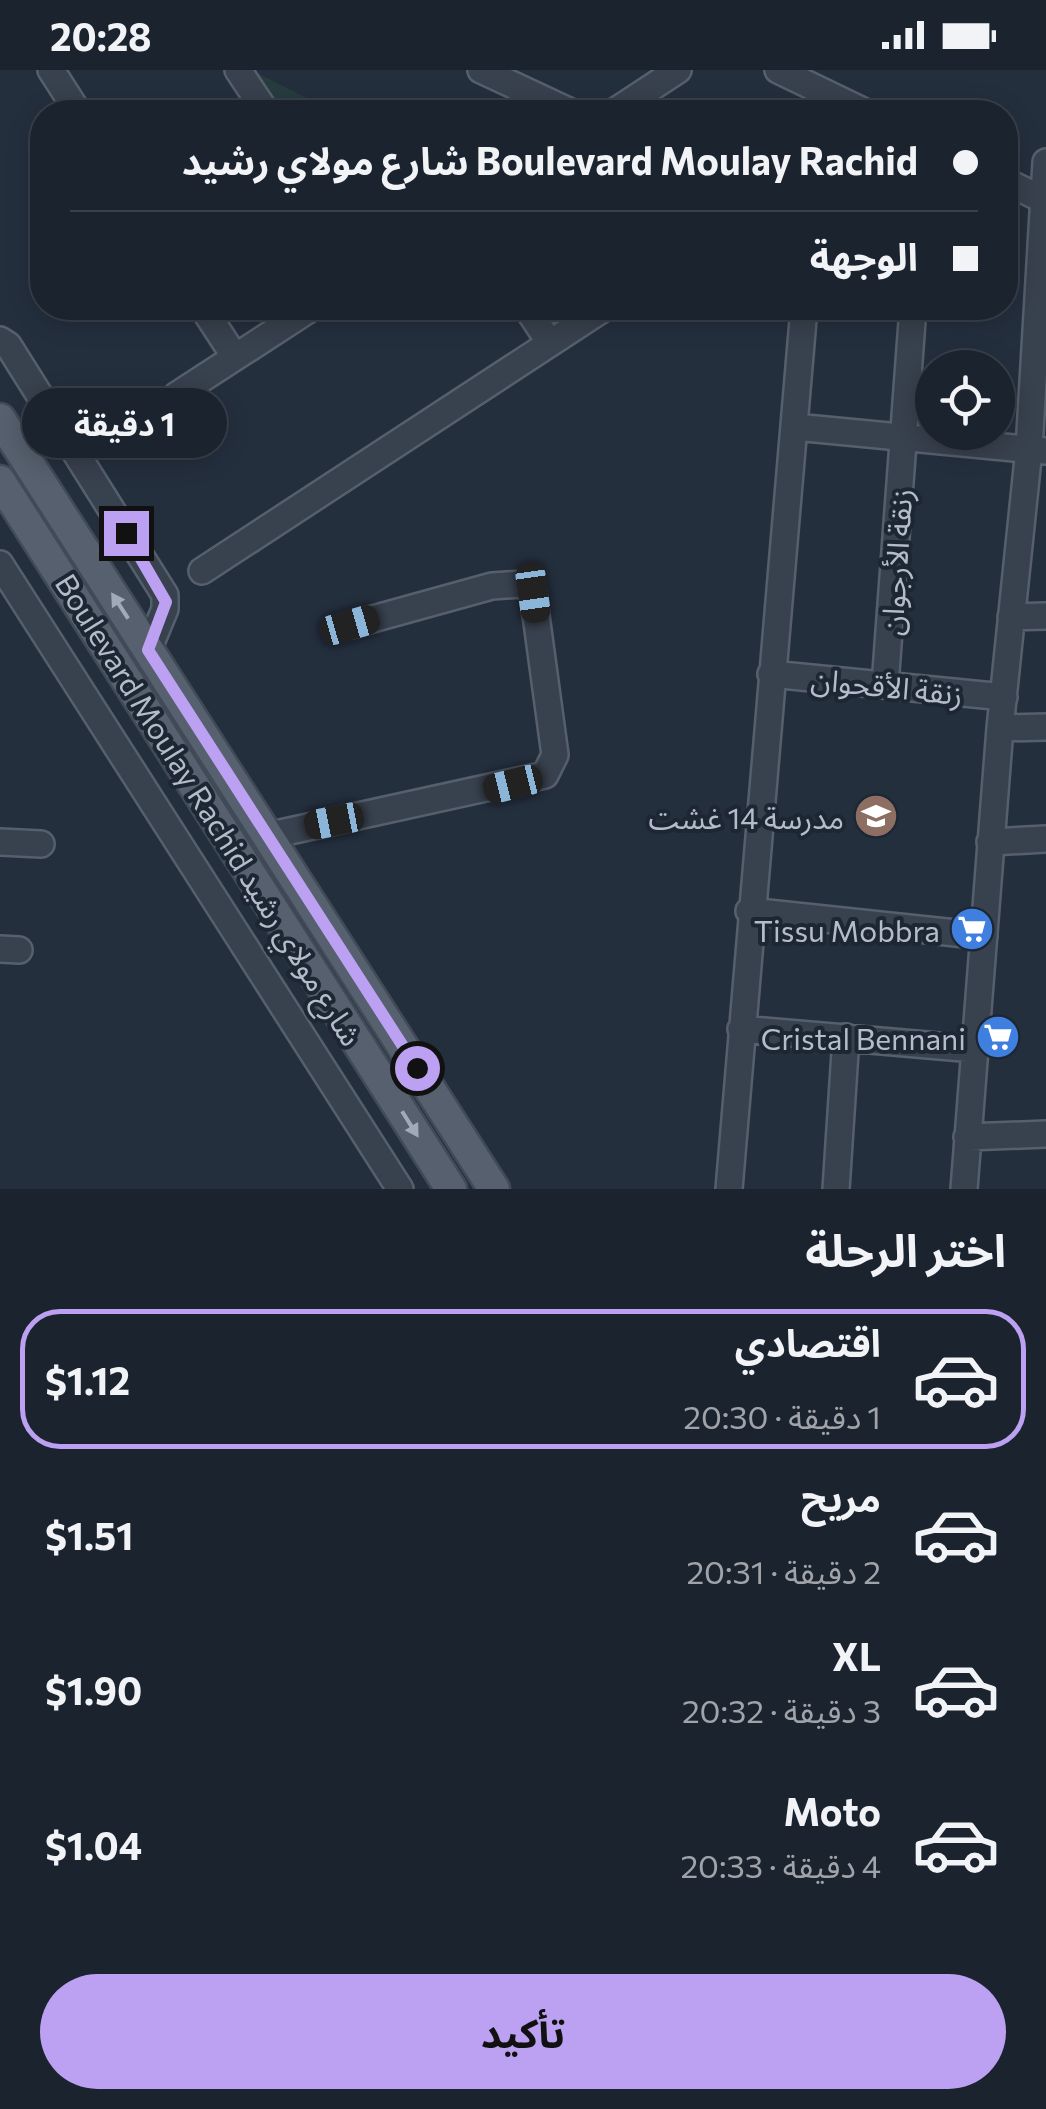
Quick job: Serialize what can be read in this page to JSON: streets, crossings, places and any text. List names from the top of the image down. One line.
{"streets":{"main road":["Boulevard Moulay Rachid شارع مولاي رشيد"],"street":["زنقة الأرجوان","زنقة الأقحوان"]},"crossings":[["زنقة الأرجوان","زنقة الأقحوان"]],"places":{"school or university":["مدرسة 14 غشت"],"supermarket":["Tissu Mobbra","Cristal Bennani"]},"page":{"status":"20:28","banner":["Boulevard Moulay Rachid شارع مولاي رشيد","الوجهة"],"bubble":"1 دقيقة","heading":"اختر الرحلة","list":[{"name":"اقتصادي","note":"1 دقيقة · 20:30","value":"$1.12"},{"name":"مريح","note":"2 دقيقة · 20:31","value":"$1.51"},{"name":"XL","note":"3 دقيقة · 20:32","value":"$1.90"},{"name":"Moto","note":"4 دقيقة · 20:33","value":"$1.04"}],"buttons":"تأكيد"}}
